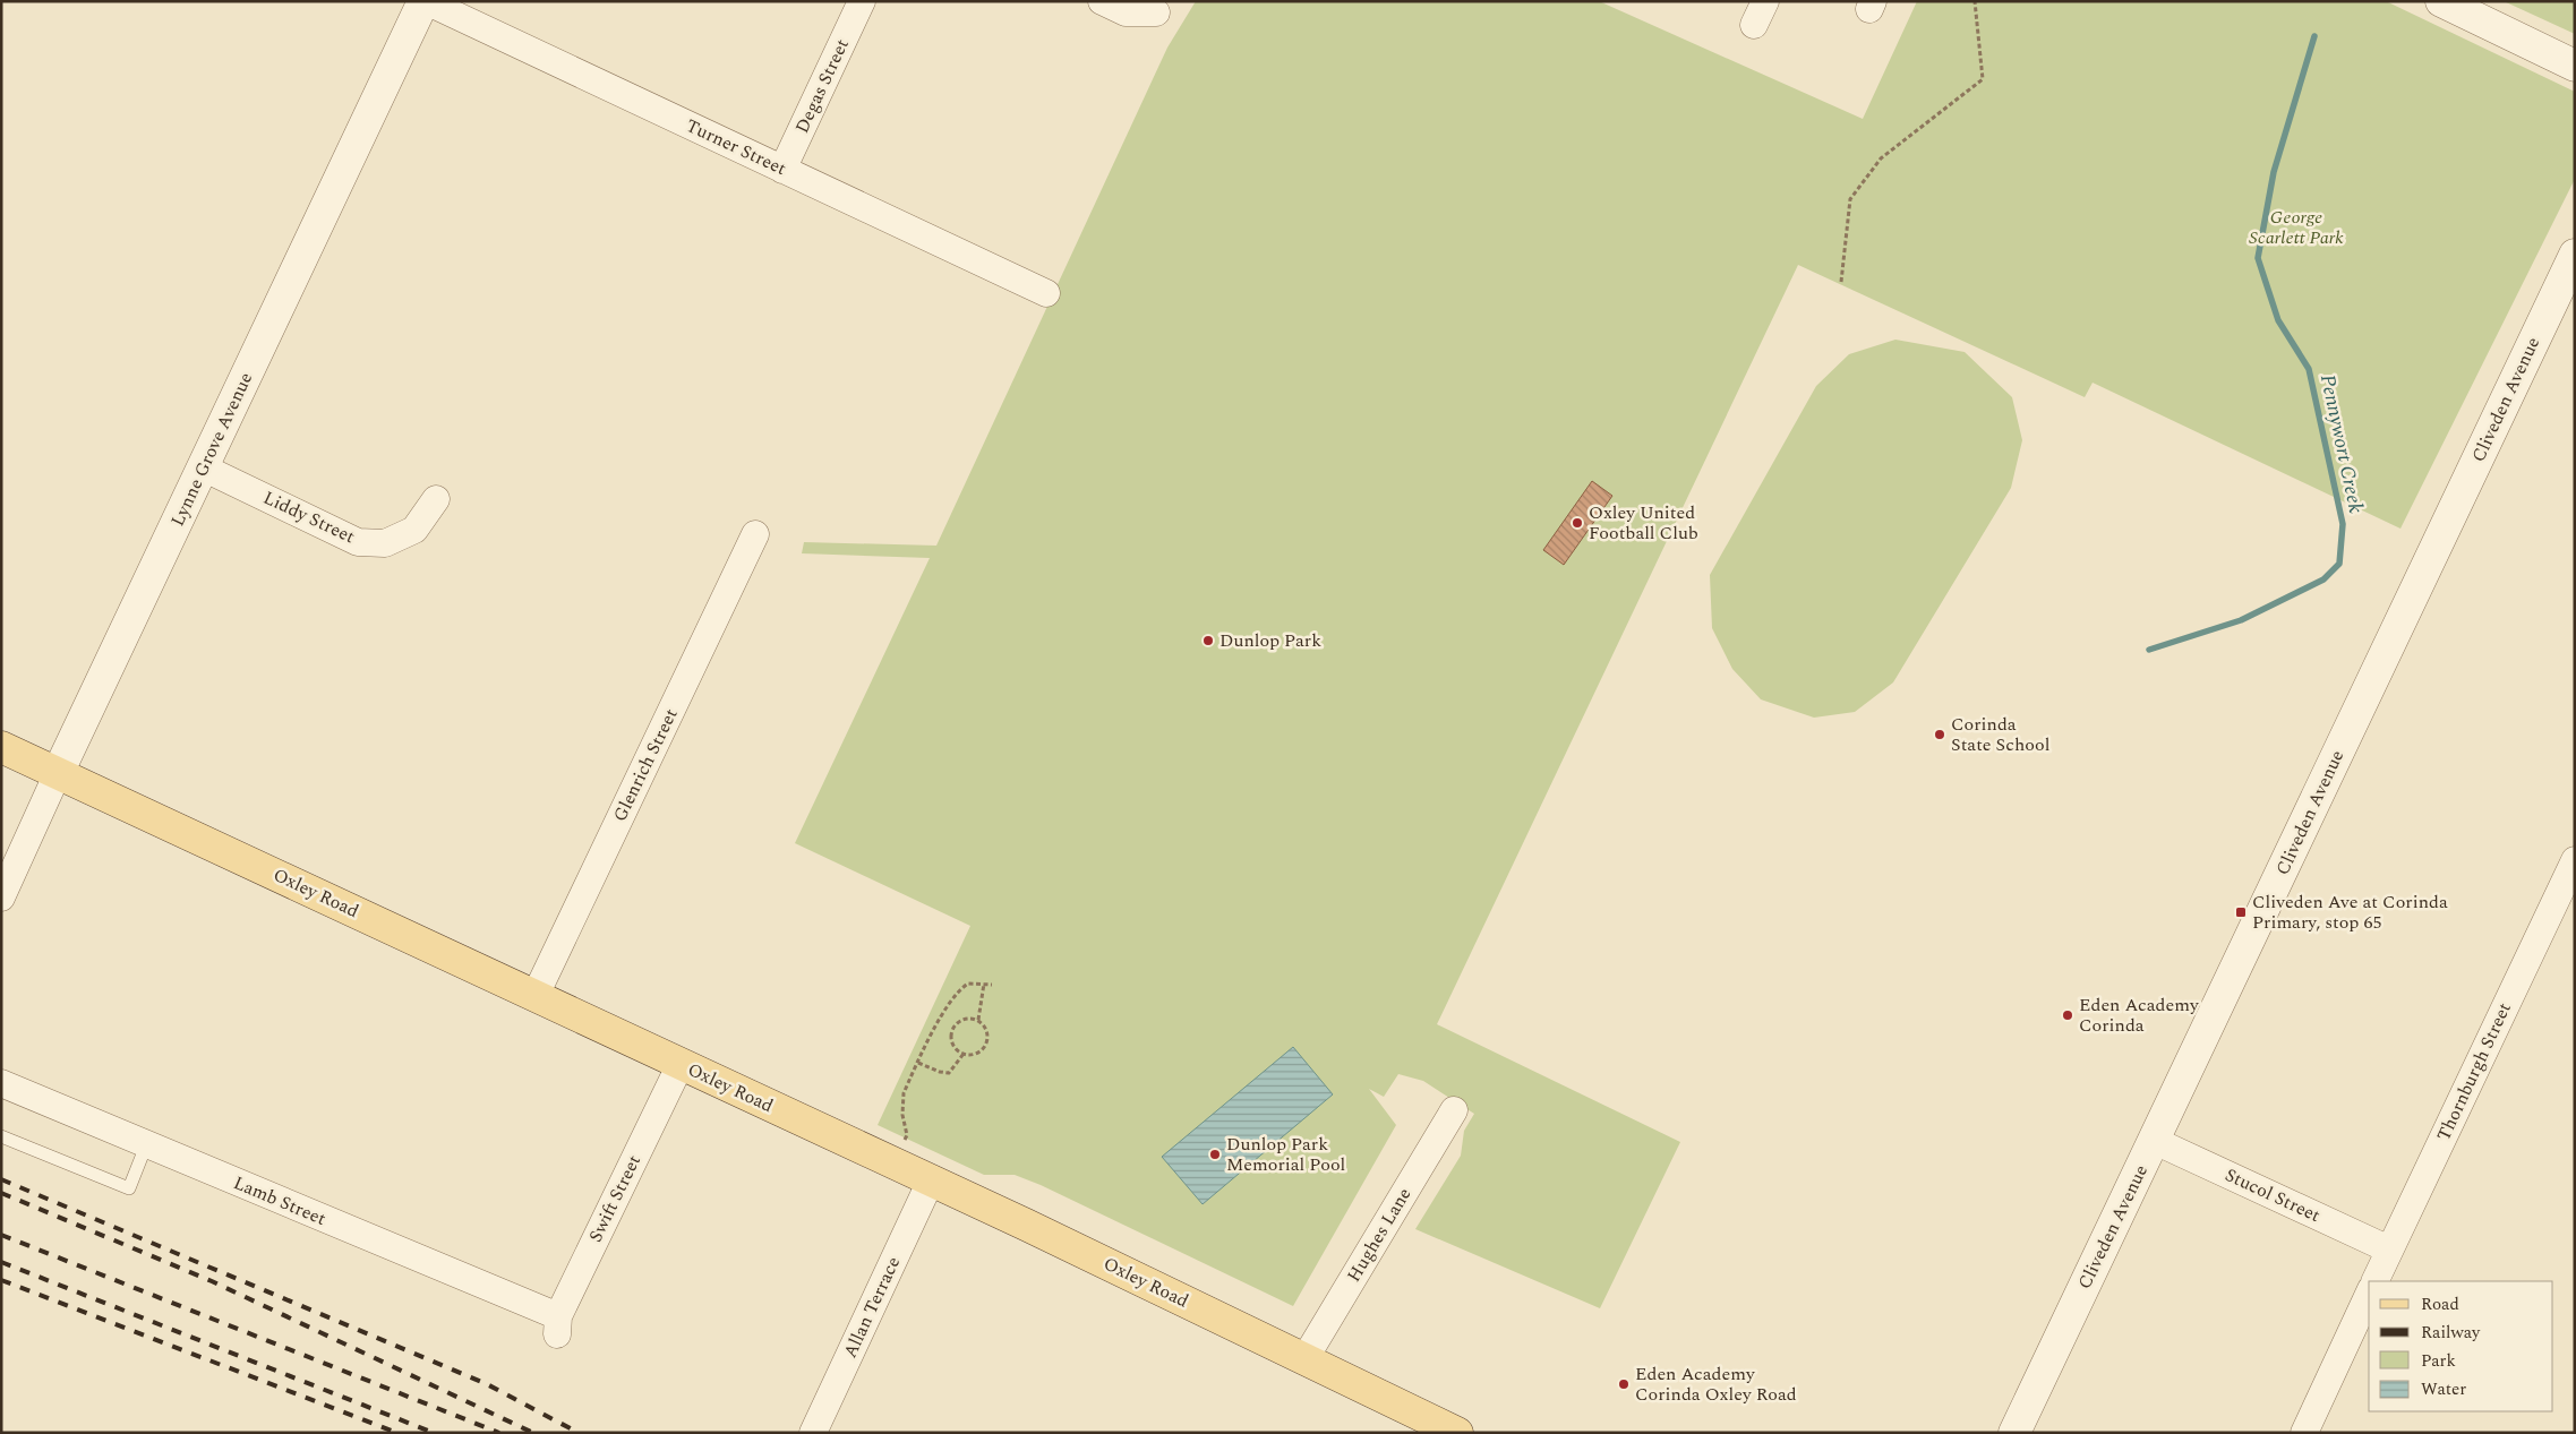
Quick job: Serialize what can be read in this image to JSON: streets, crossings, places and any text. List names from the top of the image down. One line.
{"streets":{"main road":["Oxley Road"],"street":["Degas Street","Turner Street","Cliveden Avenue","Lynne Grove Avenue","Liddy Street","Glenrich Street","Thornburgh Street","Stucol Street","Swift Street","Lamb Street","Hughes Lane","Allan Terrace"]},"crossings":[["Degas Street","Turner Street"],["Turner Street","Lynne Grove Avenue"],["Cliveden Avenue","Stucol Street"],["Lynne Grove Avenue","Liddy Street"],["Lynne Grove Avenue","Oxley Road"],["Glenrich Street","Oxley Road"],["Oxley Road","Swift Street"],["Oxley Road","Hughes Lane"],["Oxley Road","Allan Terrace"],["Thornburgh Street","Stucol Street"],["Swift Street","Lamb Street"]],"water":["Pennywort Creek"],"parks":["George Scarlett Park"],"places":{"other":["Oxley United Football Club","Dunlop Park","Corinda State School","Eden Academy Corinda","Dunlop Park Memorial Pool","Eden Academy Corinda Oxley Road"],"transit":["Cliveden Ave at Corinda Primary, stop 65"]},"legend":["Road","Railway","Park","Water"]}
